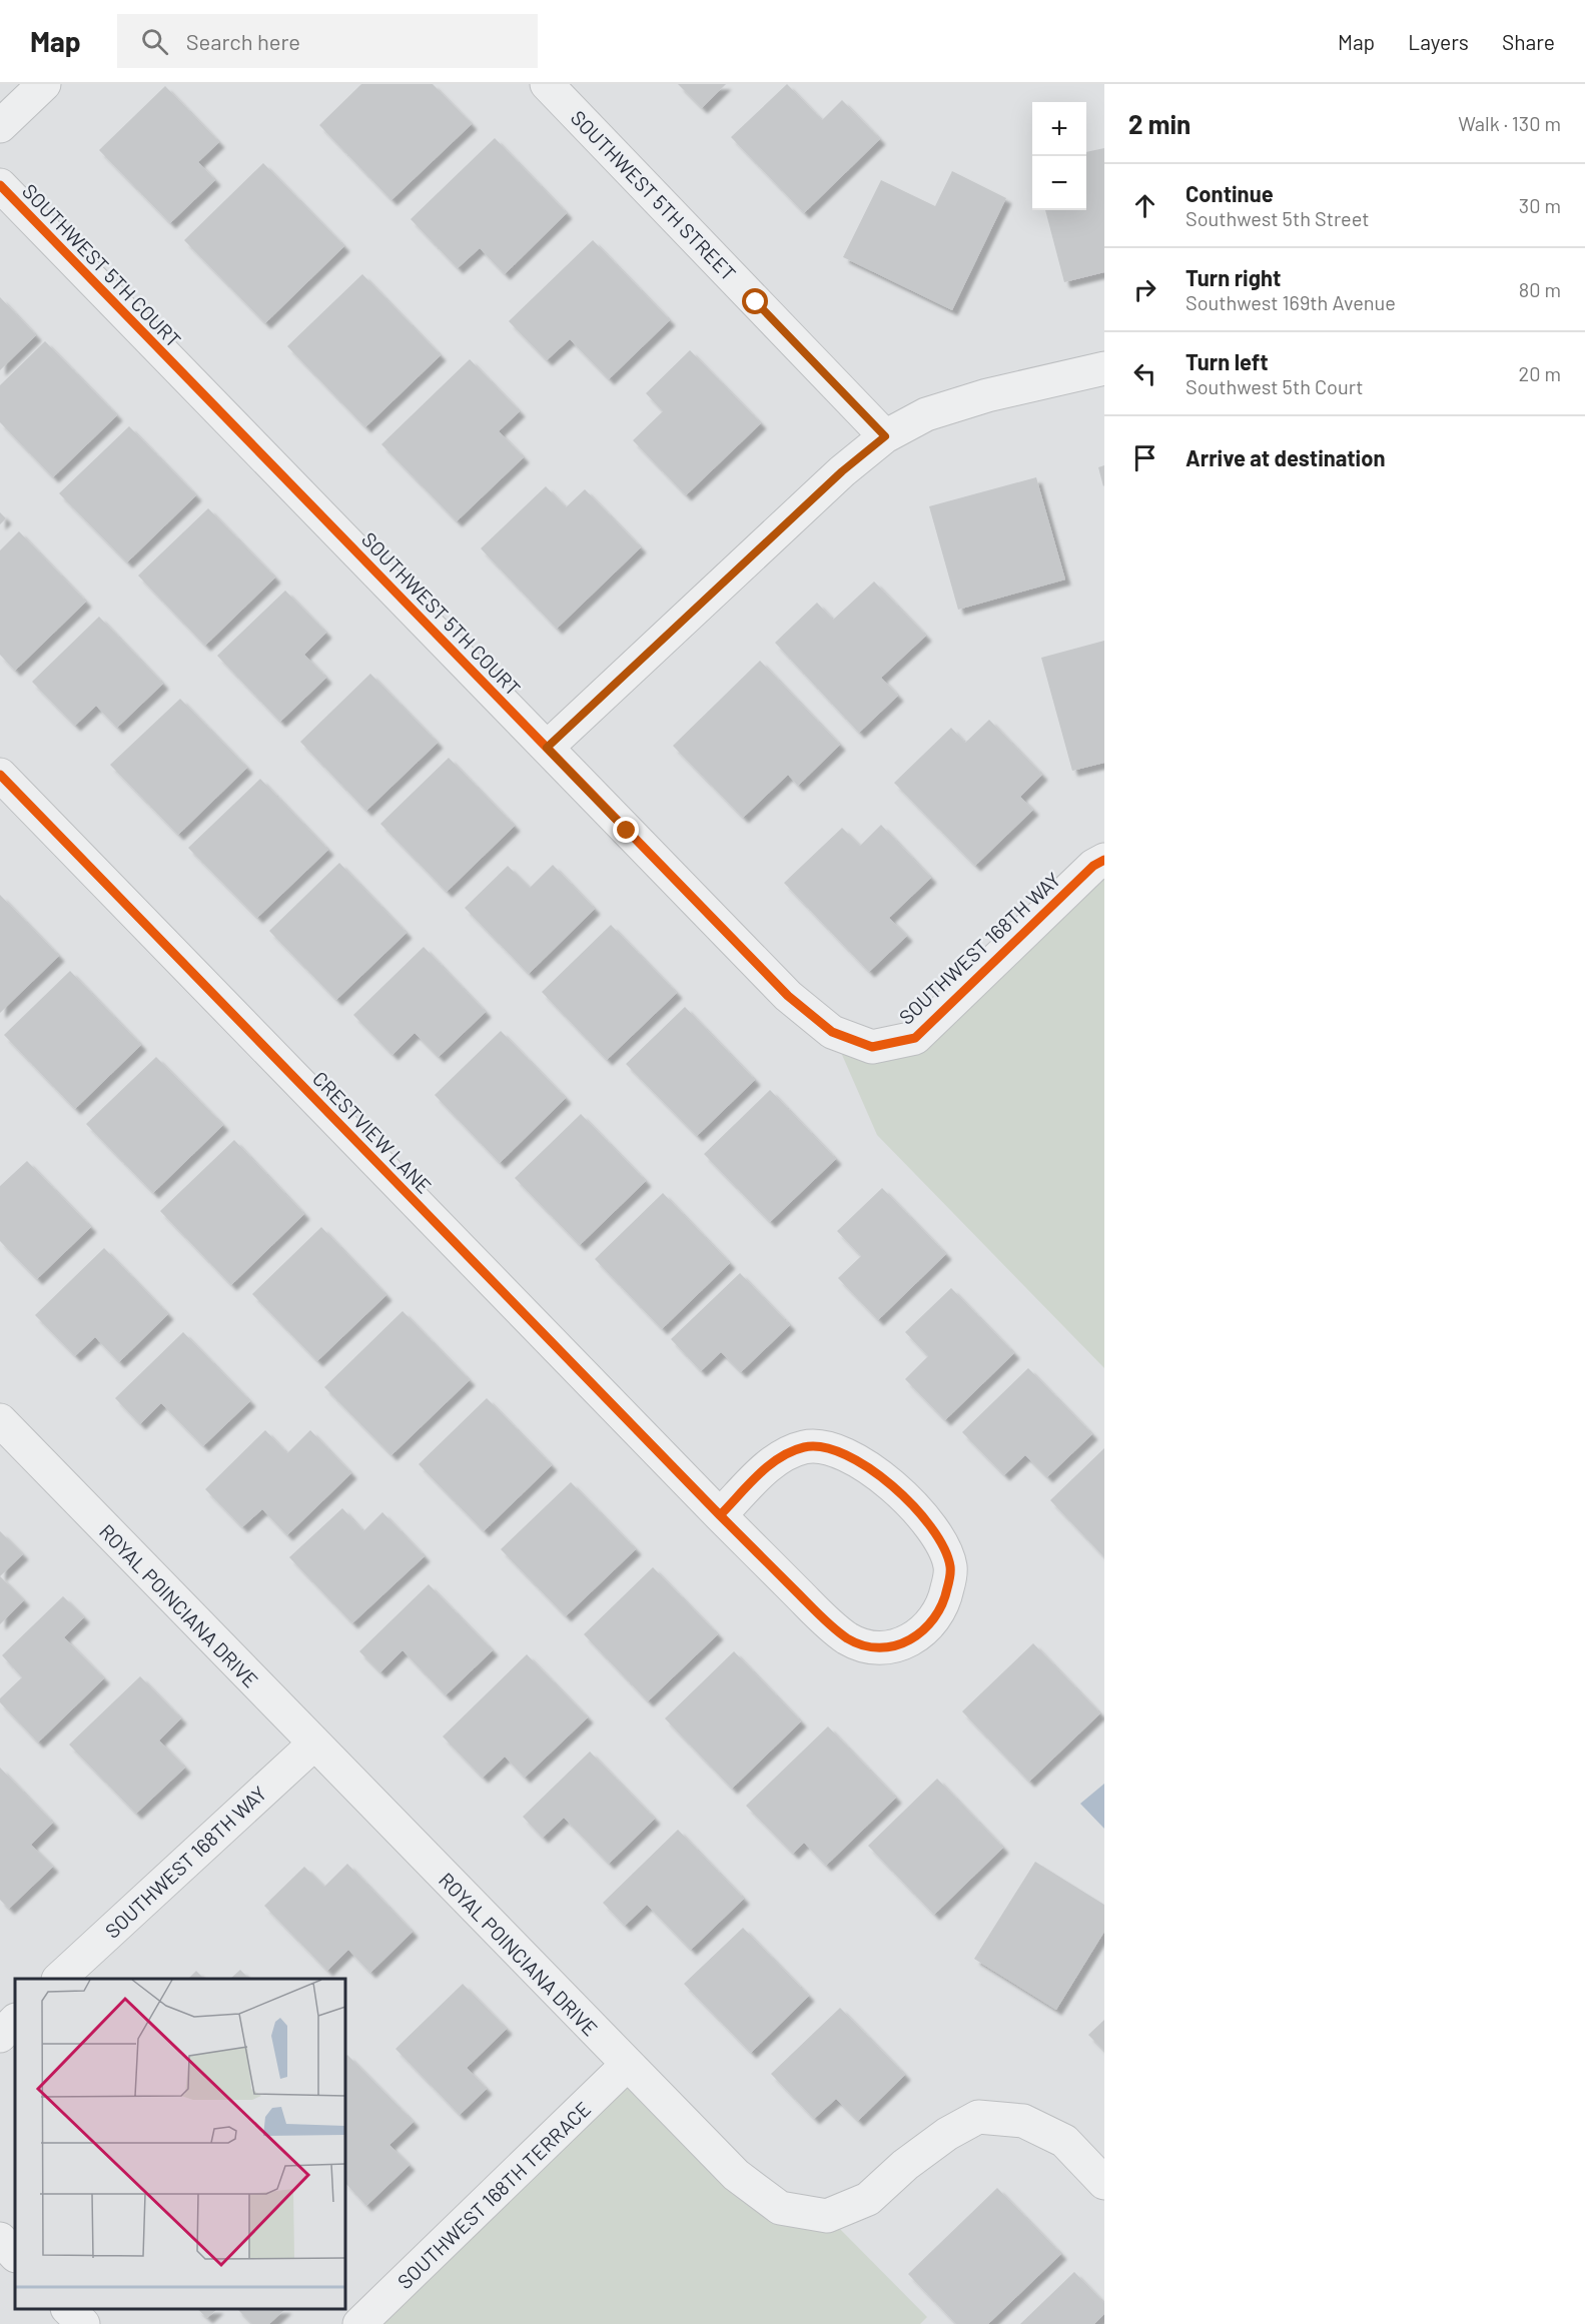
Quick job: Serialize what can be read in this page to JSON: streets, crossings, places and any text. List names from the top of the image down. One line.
{"streets":{"street":["SOUTHWEST 5TH STREET","SOUTHWEST 5TH COURT","SOUTHWEST 168TH WAY","CRESTVIEW LANE","ROYAL POINCIANA DRIVE","SOUTHWEST 168TH TERRACE"]},"crossings":[["SOUTHWEST 5TH COURT","SOUTHWEST 168TH WAY"],["SOUTHWEST 168TH WAY","ROYAL POINCIANA DRIVE"],["ROYAL POINCIANA DRIVE","SOUTHWEST 168TH TERRACE"]],"page":{"header":"Map","search":"Search here","nav":["Map","Layers","Share"],"heading":["2 min","Walk · 130 m"],"map_buttons":["+","−"],"list":[["Continue","Southwest 5th Street","30 m"],["Turn right","Southwest 169th Avenue","80 m"],["Turn left","Southwest 5th Court","20 m"],"Arrive at destination"]}}
